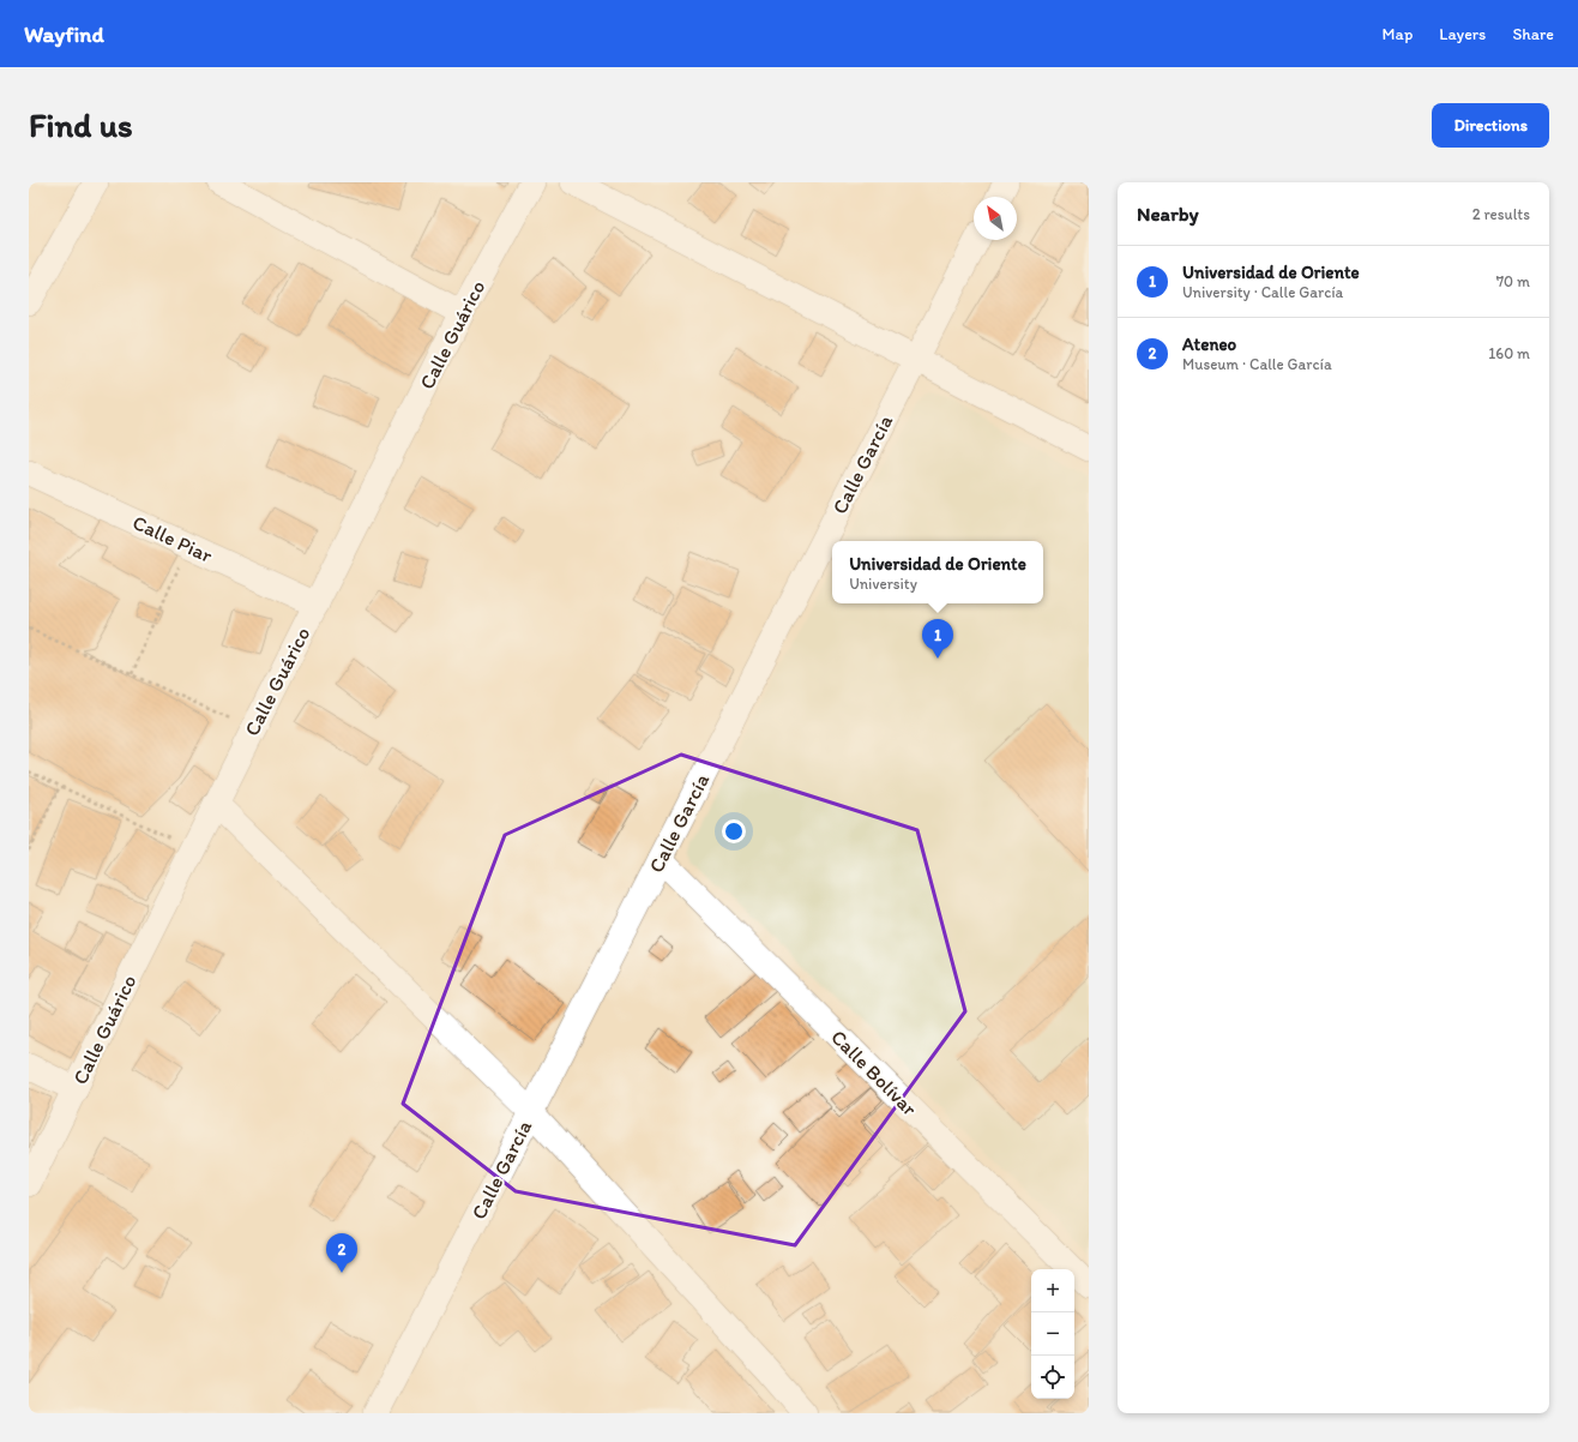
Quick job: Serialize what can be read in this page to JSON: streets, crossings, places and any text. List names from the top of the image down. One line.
{"streets":{"street":["Calle Guárico","Calle García","Calle Piar","Calle Bolívar"]},"crossings":[["Calle Guárico","Calle Piar"],["Calle García","Calle Bolívar"]],"north":"top left","page":{"header":"Wayfind","nav":["Map","Layers","Share"],"buttons":"Directions","title":"Find us","heading":["Nearby","2 results"],"list":[{"mark":"1","name":"Universidad de Oriente","note":"University · Calle García","value":"70 m"},{"mark":"2","name":"Ateneo","note":"Museum · Calle García","value":"160 m"}],"popup":["Universidad de Oriente","University"],"pins":["1","2"],"map_buttons":["+","−"]}}
